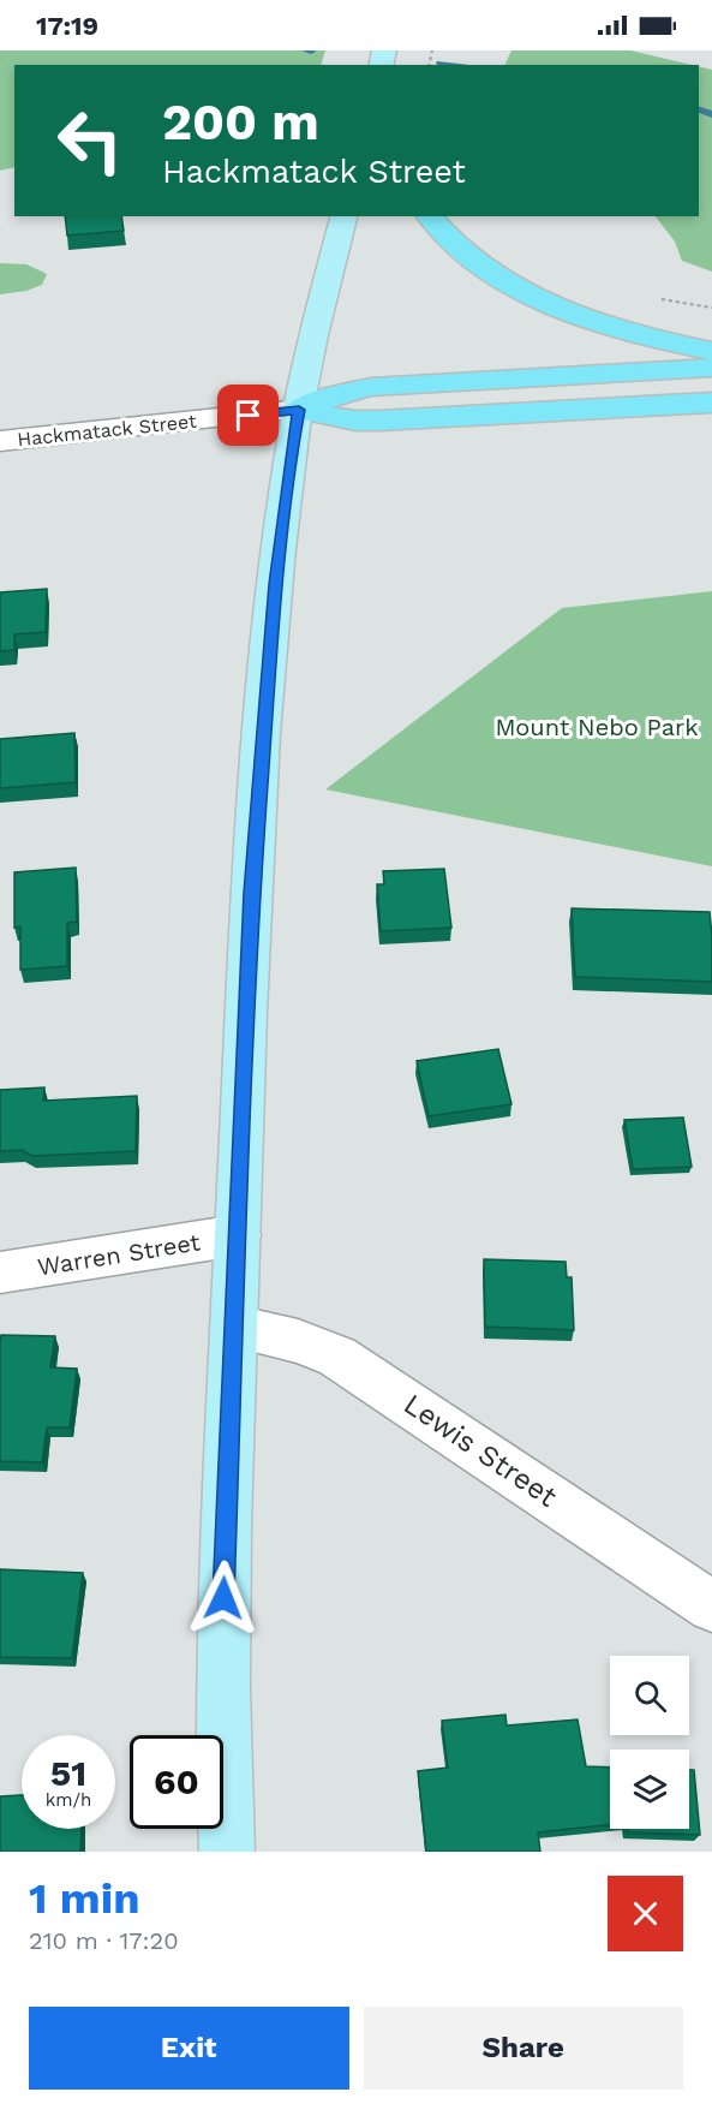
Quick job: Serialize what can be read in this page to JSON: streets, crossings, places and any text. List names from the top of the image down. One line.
{"streets":{"street":["Hackmatack Street","Warren Street","Lewis Street"]},"parks":["Mount Nebo Park"],"page":{"status":"17:19","turn":["200 m","Hackmatack Street"],"speed":"51 km/h","limit":"60","heading":["1 min","210 m · 17:20"],"buttons":["Exit","Share"]}}
